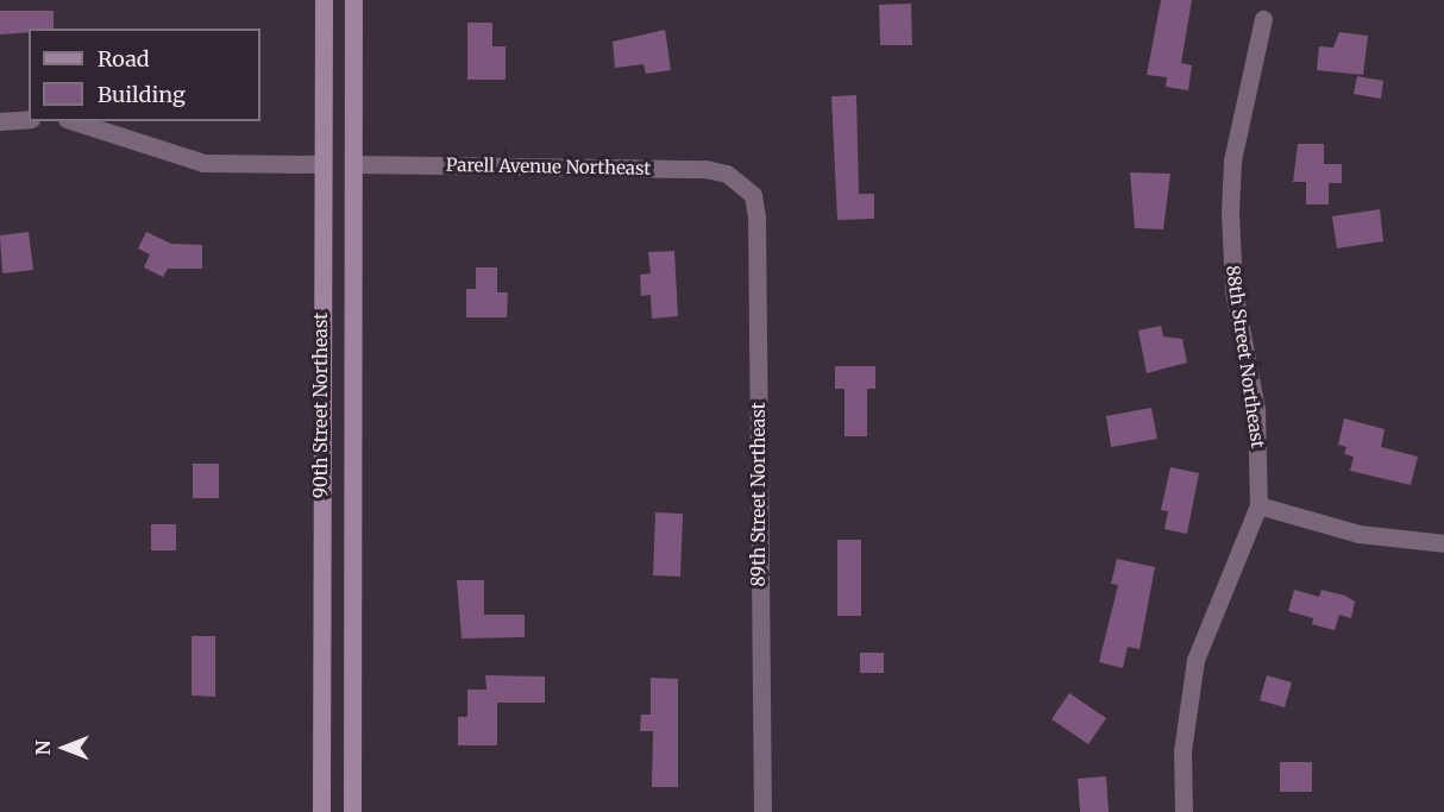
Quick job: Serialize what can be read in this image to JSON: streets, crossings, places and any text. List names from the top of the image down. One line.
{"streets":{"main road":["90th Street Northeast"],"street":["Parell Avenue Northeast","88th Street Northeast","89th Street Northeast"]},"crossings":[["Parell Avenue Northeast","90th Street Northeast"],["Parell Avenue Northeast","89th Street Northeast"]],"legend":["Road","Building"],"north":"left"}
